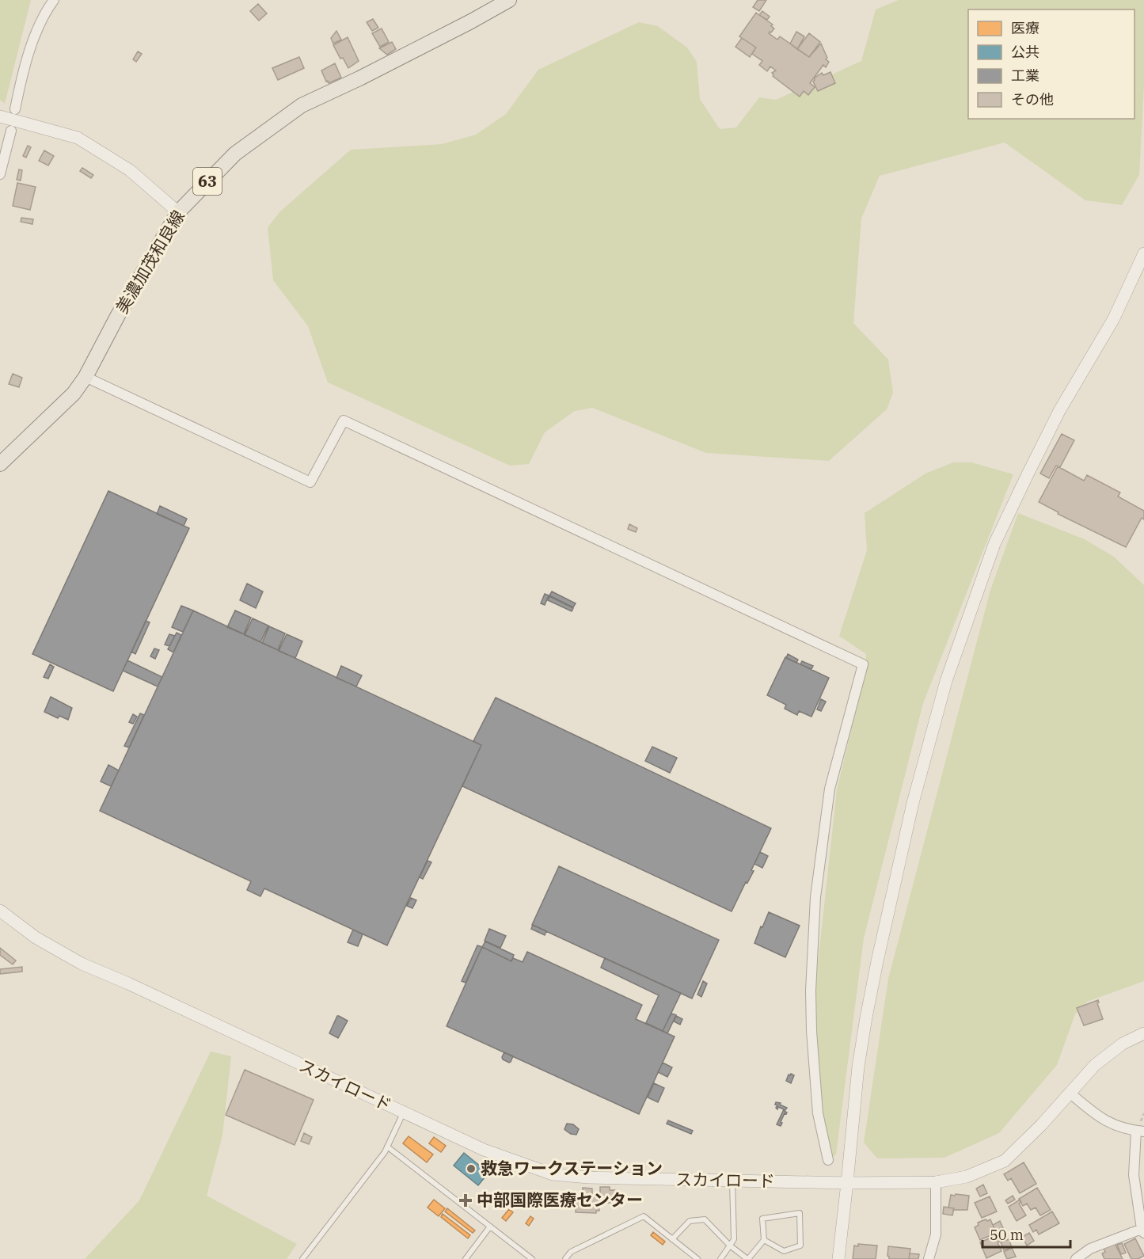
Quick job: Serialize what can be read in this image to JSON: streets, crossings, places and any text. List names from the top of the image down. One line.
{"streets":{"main road":["63","美濃加茂和良線"],"street":["スカイロード"]},"places":{"other":["救急ワークステーション"],"health":["中部国際医療センター"]},"legend":["医療","公共","工業","その他"],"scale_bar":"50 m"}
